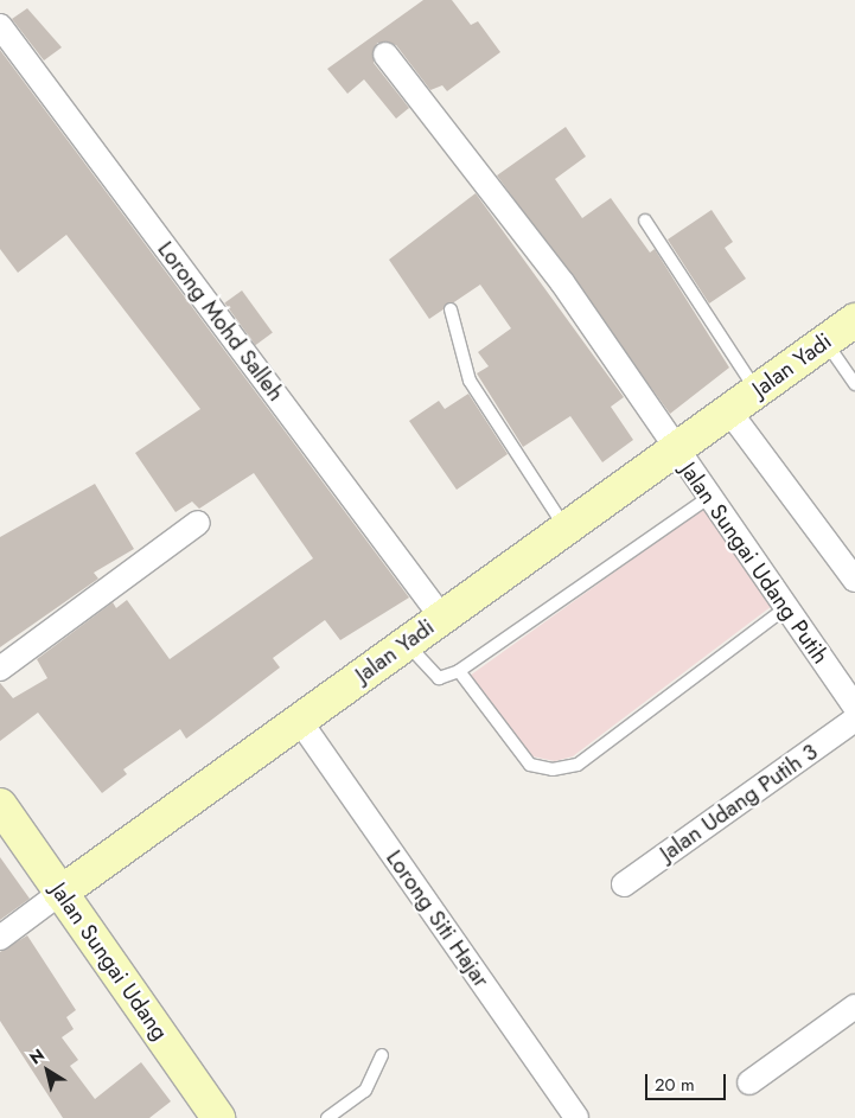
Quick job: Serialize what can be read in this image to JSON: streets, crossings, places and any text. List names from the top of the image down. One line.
{"streets":{"street":["Lorong Mohd Salleh","Jalan Yadi","Jalan Sungai Udang Putih","Jalan Udang Putih 3","Lorong Siti Hajar","Jalan Sungai Udang"]},"crossings":[["Lorong Mohd Salleh","Jalan Yadi"],["Jalan Yadi","Jalan Sungai Udang Putih"],["Jalan Yadi","Lorong Siti Hajar"],["Jalan Yadi","Jalan Sungai Udang"]],"scale_bar":"20 m","north":"top left"}
